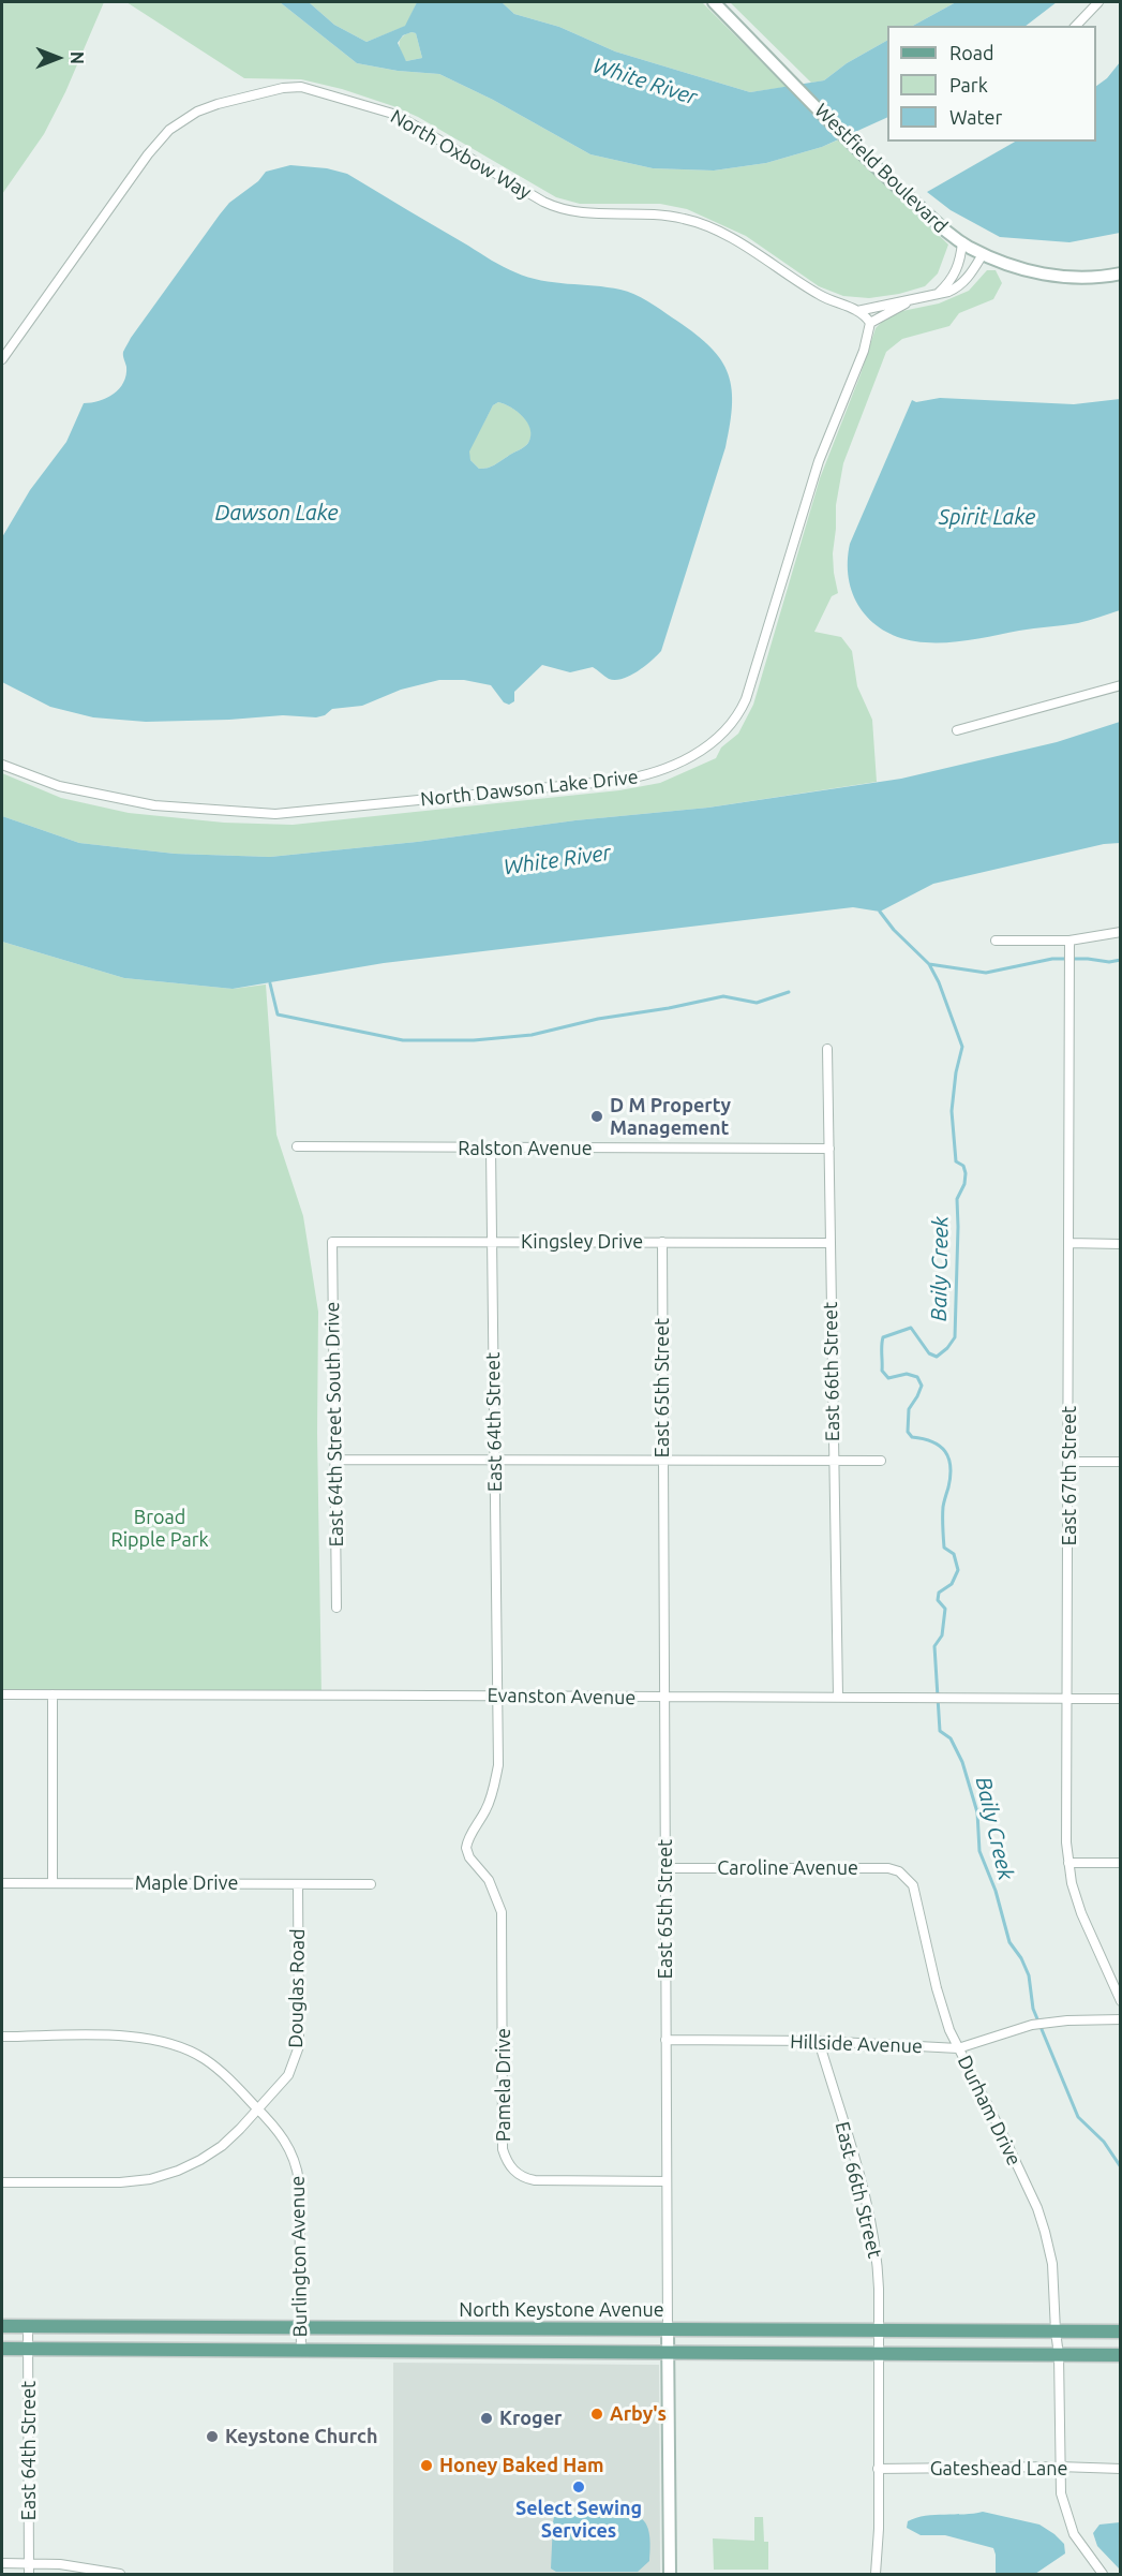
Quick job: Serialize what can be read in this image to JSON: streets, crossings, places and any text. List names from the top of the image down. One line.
{"streets":{"main road":["North Keystone Avenue"],"street":["North Oxbow Way","Westfield Boulevard","North Dawson Lake Drive","Ralston Avenue","Kingsley Drive","East 66th Street","East 65th Street","East 64th Street","East 64th Street South Drive","East 67th Street","Evanston Avenue","Caroline Avenue","Maple Drive","Douglas Road","Hillside Avenue","Pamela Drive","Durham Drive","Burlington Avenue","Gateshead Lane"]},"crossings":[["North Oxbow Way","North Dawson Lake Drive"],["Ralston Avenue","East 66th Street"],["Ralston Avenue","East 64th Street"],["Kingsley Drive","East 66th Street"],["Kingsley Drive","East 65th Street"],["Kingsley Drive","East 64th Street"],["Kingsley Drive","East 64th Street South Drive"],["East 66th Street","Evanston Avenue"],["East 66th Street","Hillside Avenue"],["East 66th Street","North Keystone Avenue"],["East 66th Street","Gateshead Lane"],["East 65th Street","Evanston Avenue"],["East 65th Street","Caroline Avenue"],["East 65th Street","Hillside Avenue"],["East 65th Street","Pamela Drive"],["East 65th Street","North Keystone Avenue"],["East 64th Street","Evanston Avenue"],["East 64th Street","Pamela Drive"],["East 64th Street","North Keystone Avenue"],["East 67th Street","Evanston Avenue"],["Evanston Avenue","Pamela Drive"],["Caroline Avenue","Durham Drive"],["Maple Drive","Douglas Road"],["Douglas Road","Burlington Avenue"],["Hillside Avenue","Durham Drive"],["Durham Drive","North Keystone Avenue"],["Durham Drive","Gateshead Lane"],["Burlington Avenue","North Keystone Avenue"]],"water":["White River","Dawson Lake","Spirit Lake","Baily Creek"],"parks":["Broad Ripple Park"],"places":["D M Property Management","Arby's","Kroger","Keystone Church","Honey Baked Ham","Select Sewing Services"],"legend":["Road","Park","Water"],"north":"right"}
